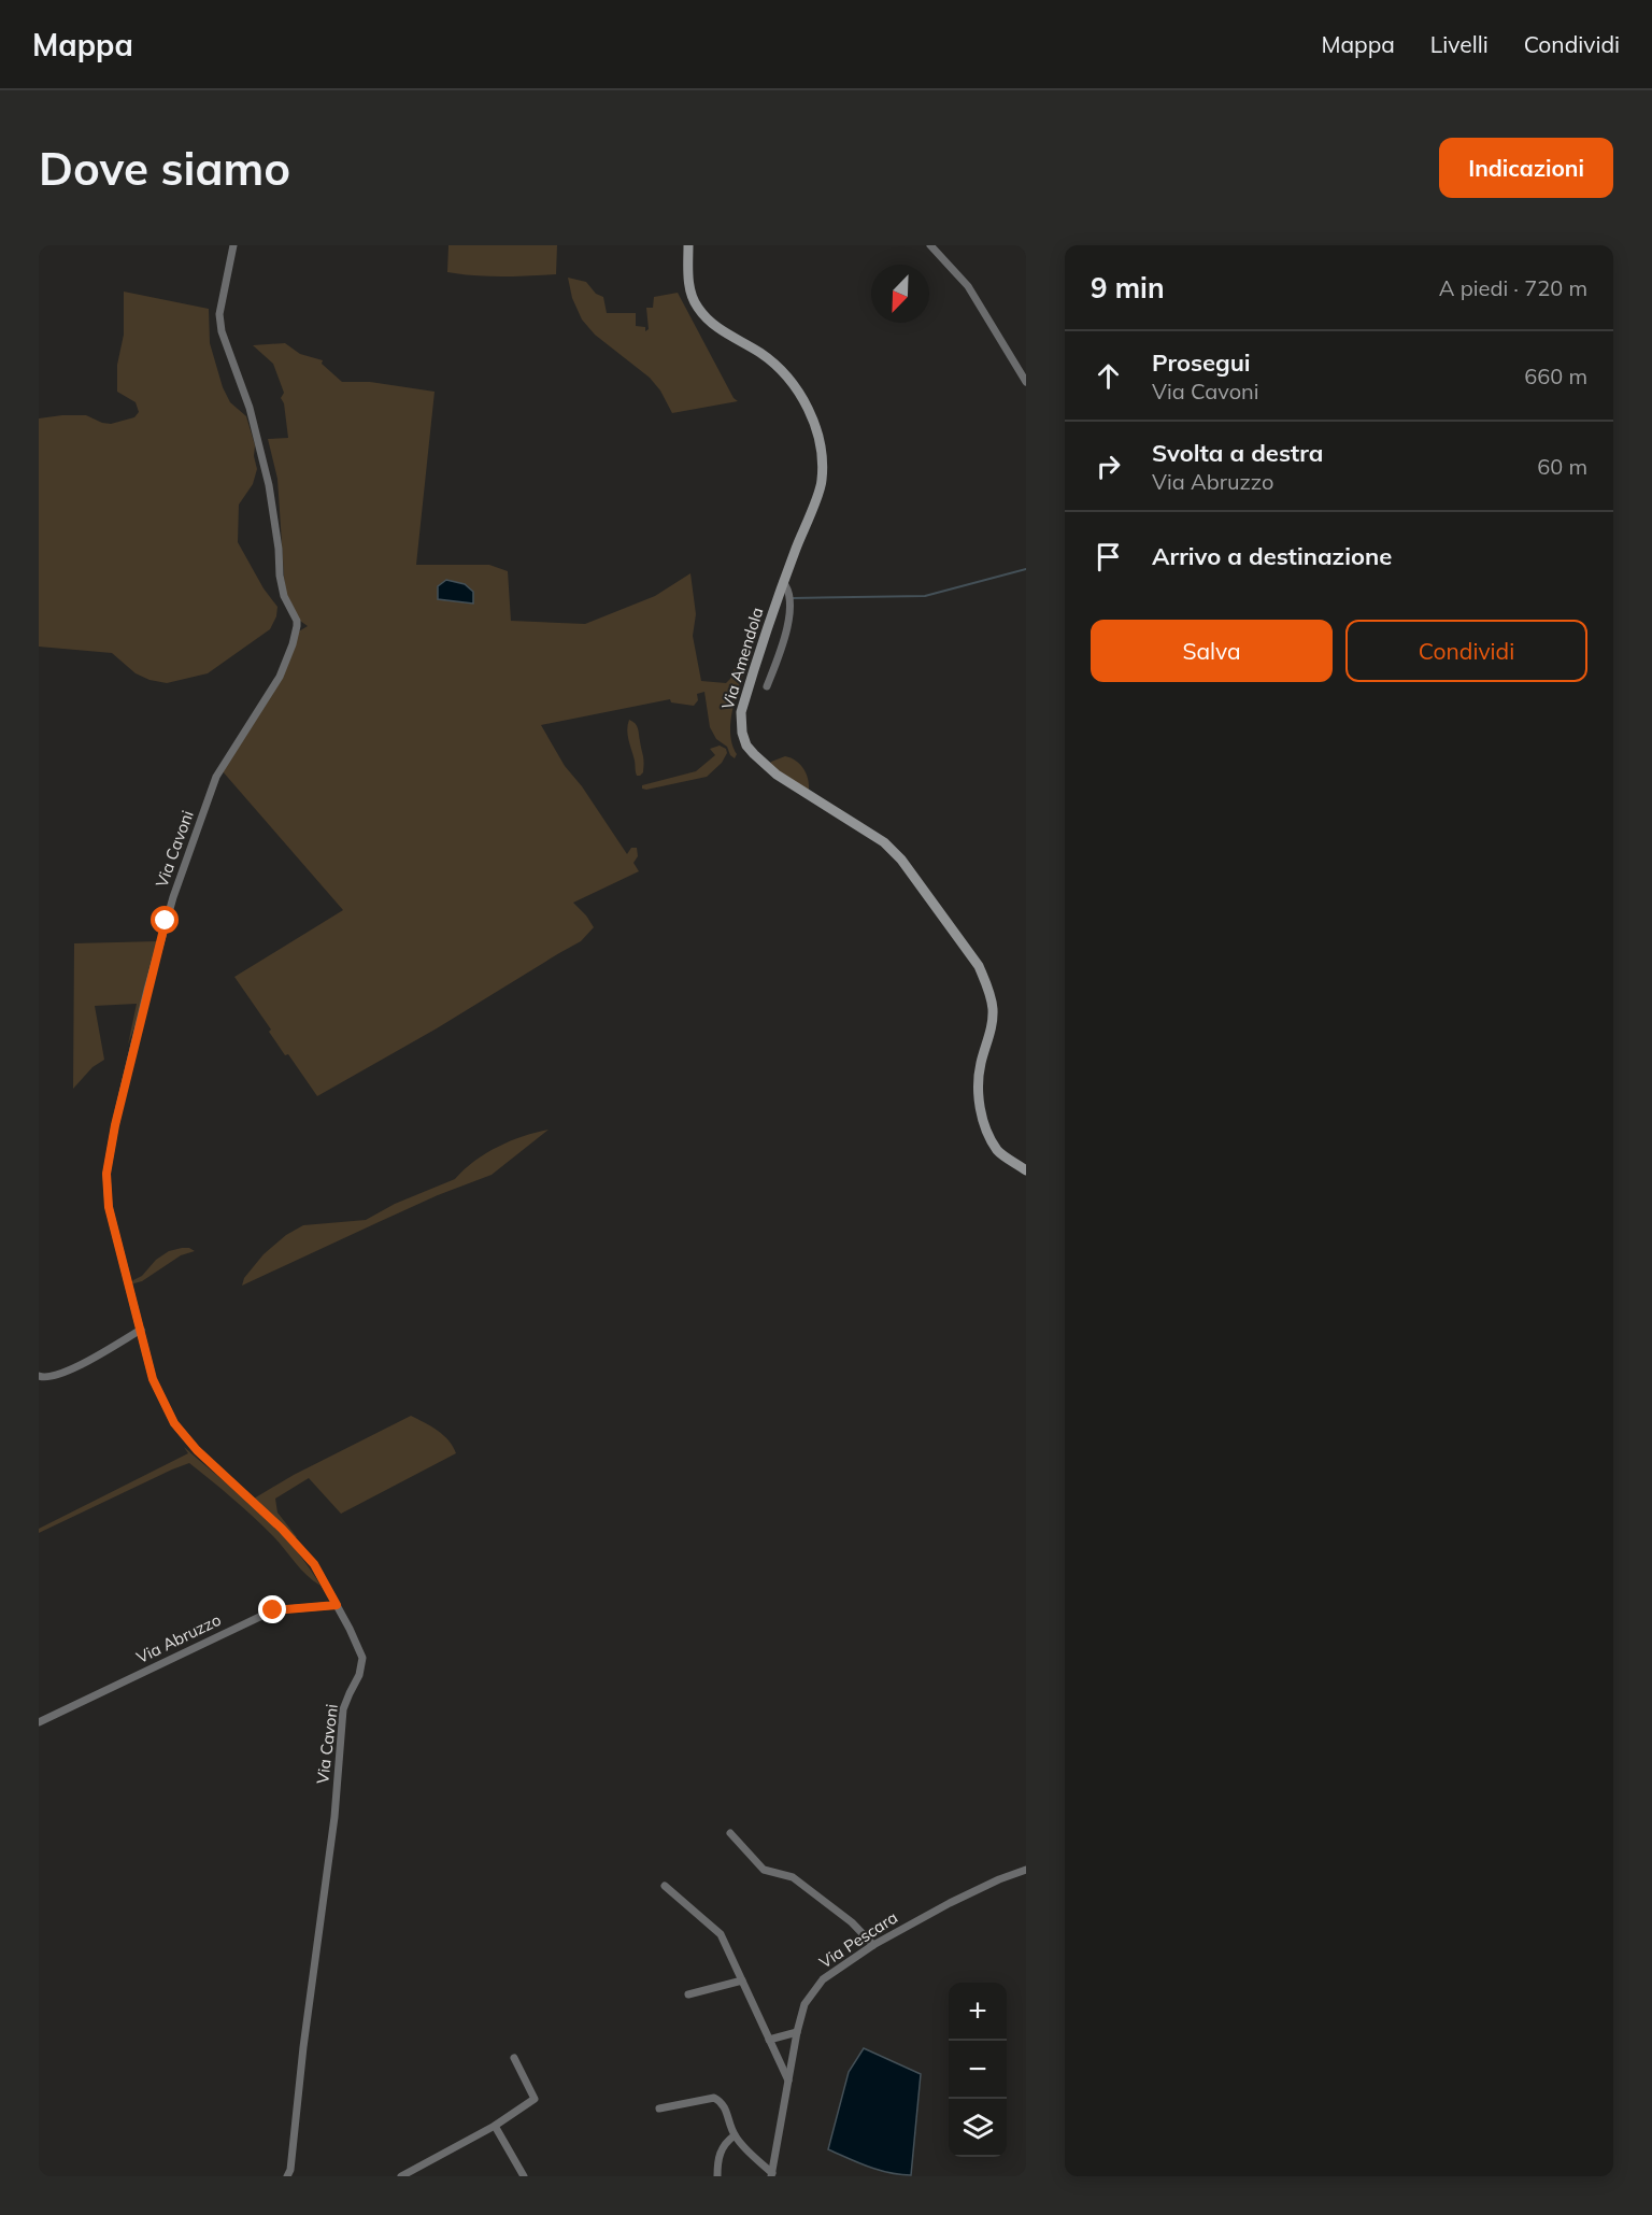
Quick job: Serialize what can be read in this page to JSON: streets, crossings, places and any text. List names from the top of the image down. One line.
{"streets":{"main road":["Via Amendola"],"street":["Via Cavoni","Via Abruzzo","Via Pescara"]},"crossings":[["Via Cavoni","Via Abruzzo"]],"north":"bottom left","page":{"header":"Mappa","nav":["Mappa","Livelli","Condividi"],"buttons":["Indicazioni",["Salva","Condividi"]],"title":"Dove siamo","heading":["9 min","A piedi · 720 m"],"list":[["Prosegui","Via Cavoni","660 m"],["Svolta a destra","Via Abruzzo","60 m"],"Arrivo a destinazione"],"map_buttons":["+","−"]}}
